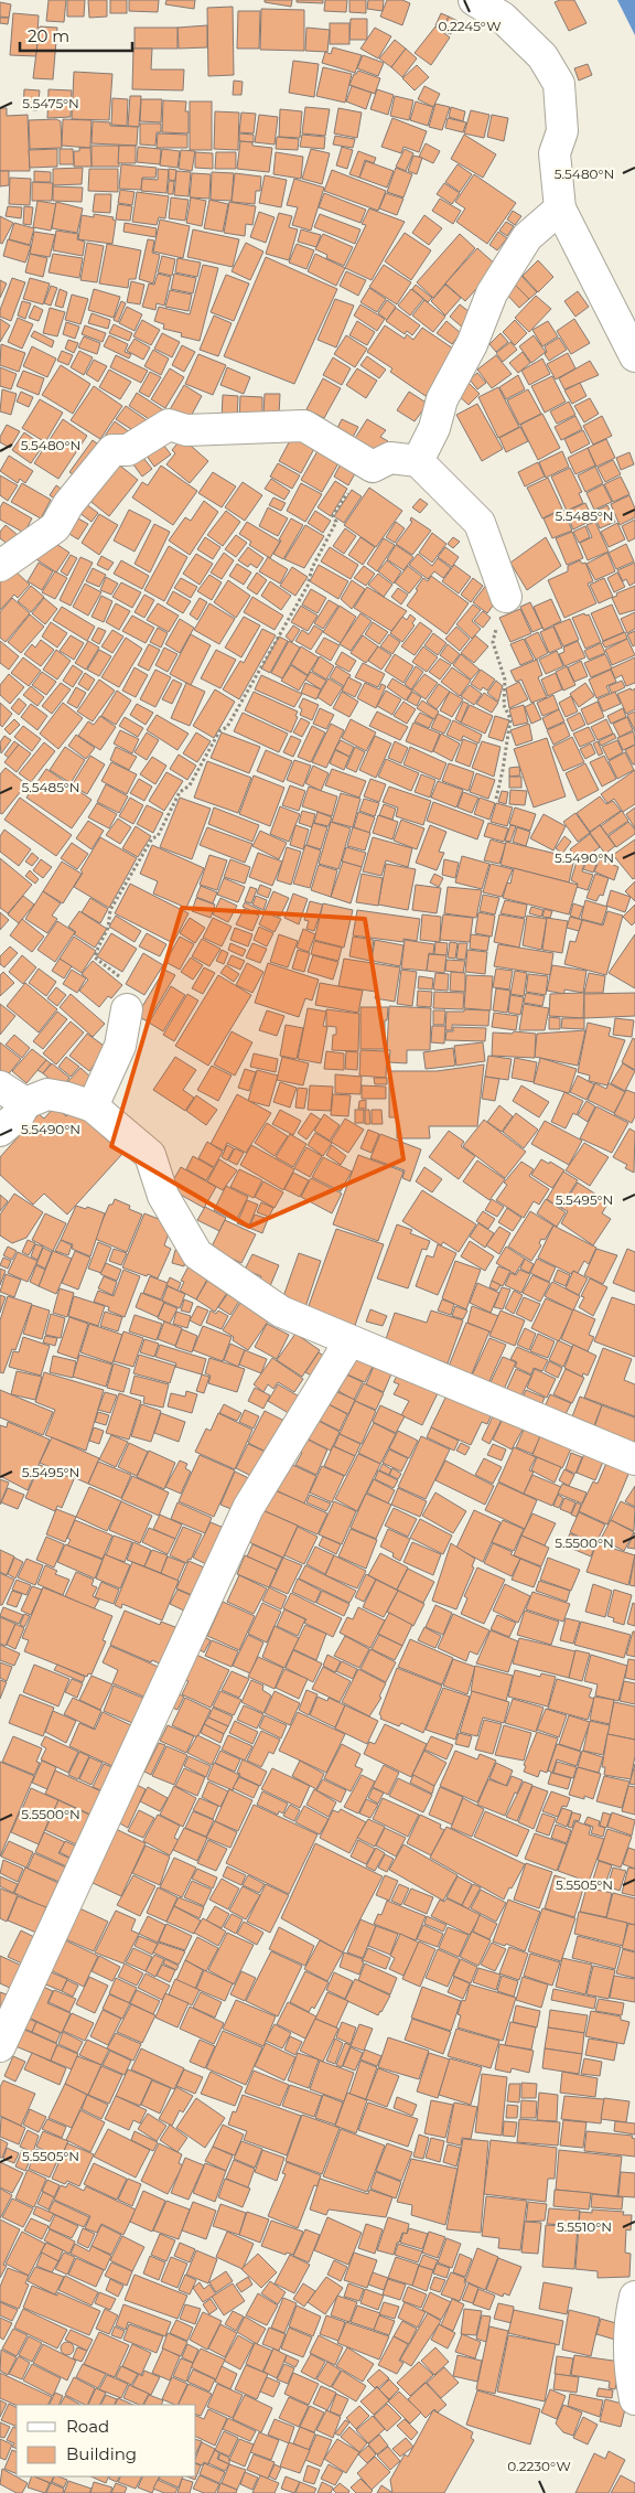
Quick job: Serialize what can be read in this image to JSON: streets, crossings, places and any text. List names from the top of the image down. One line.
{"legend":["Road","Building"],"scale_bar":"20 m","coordinates":["0.2245°W","5.5475°N","5.5480°N","5.5485°N","5.5490°N","5.5495°N","5.5500°N","5.5505°N","5.5510°N","0.2230°W"]}
